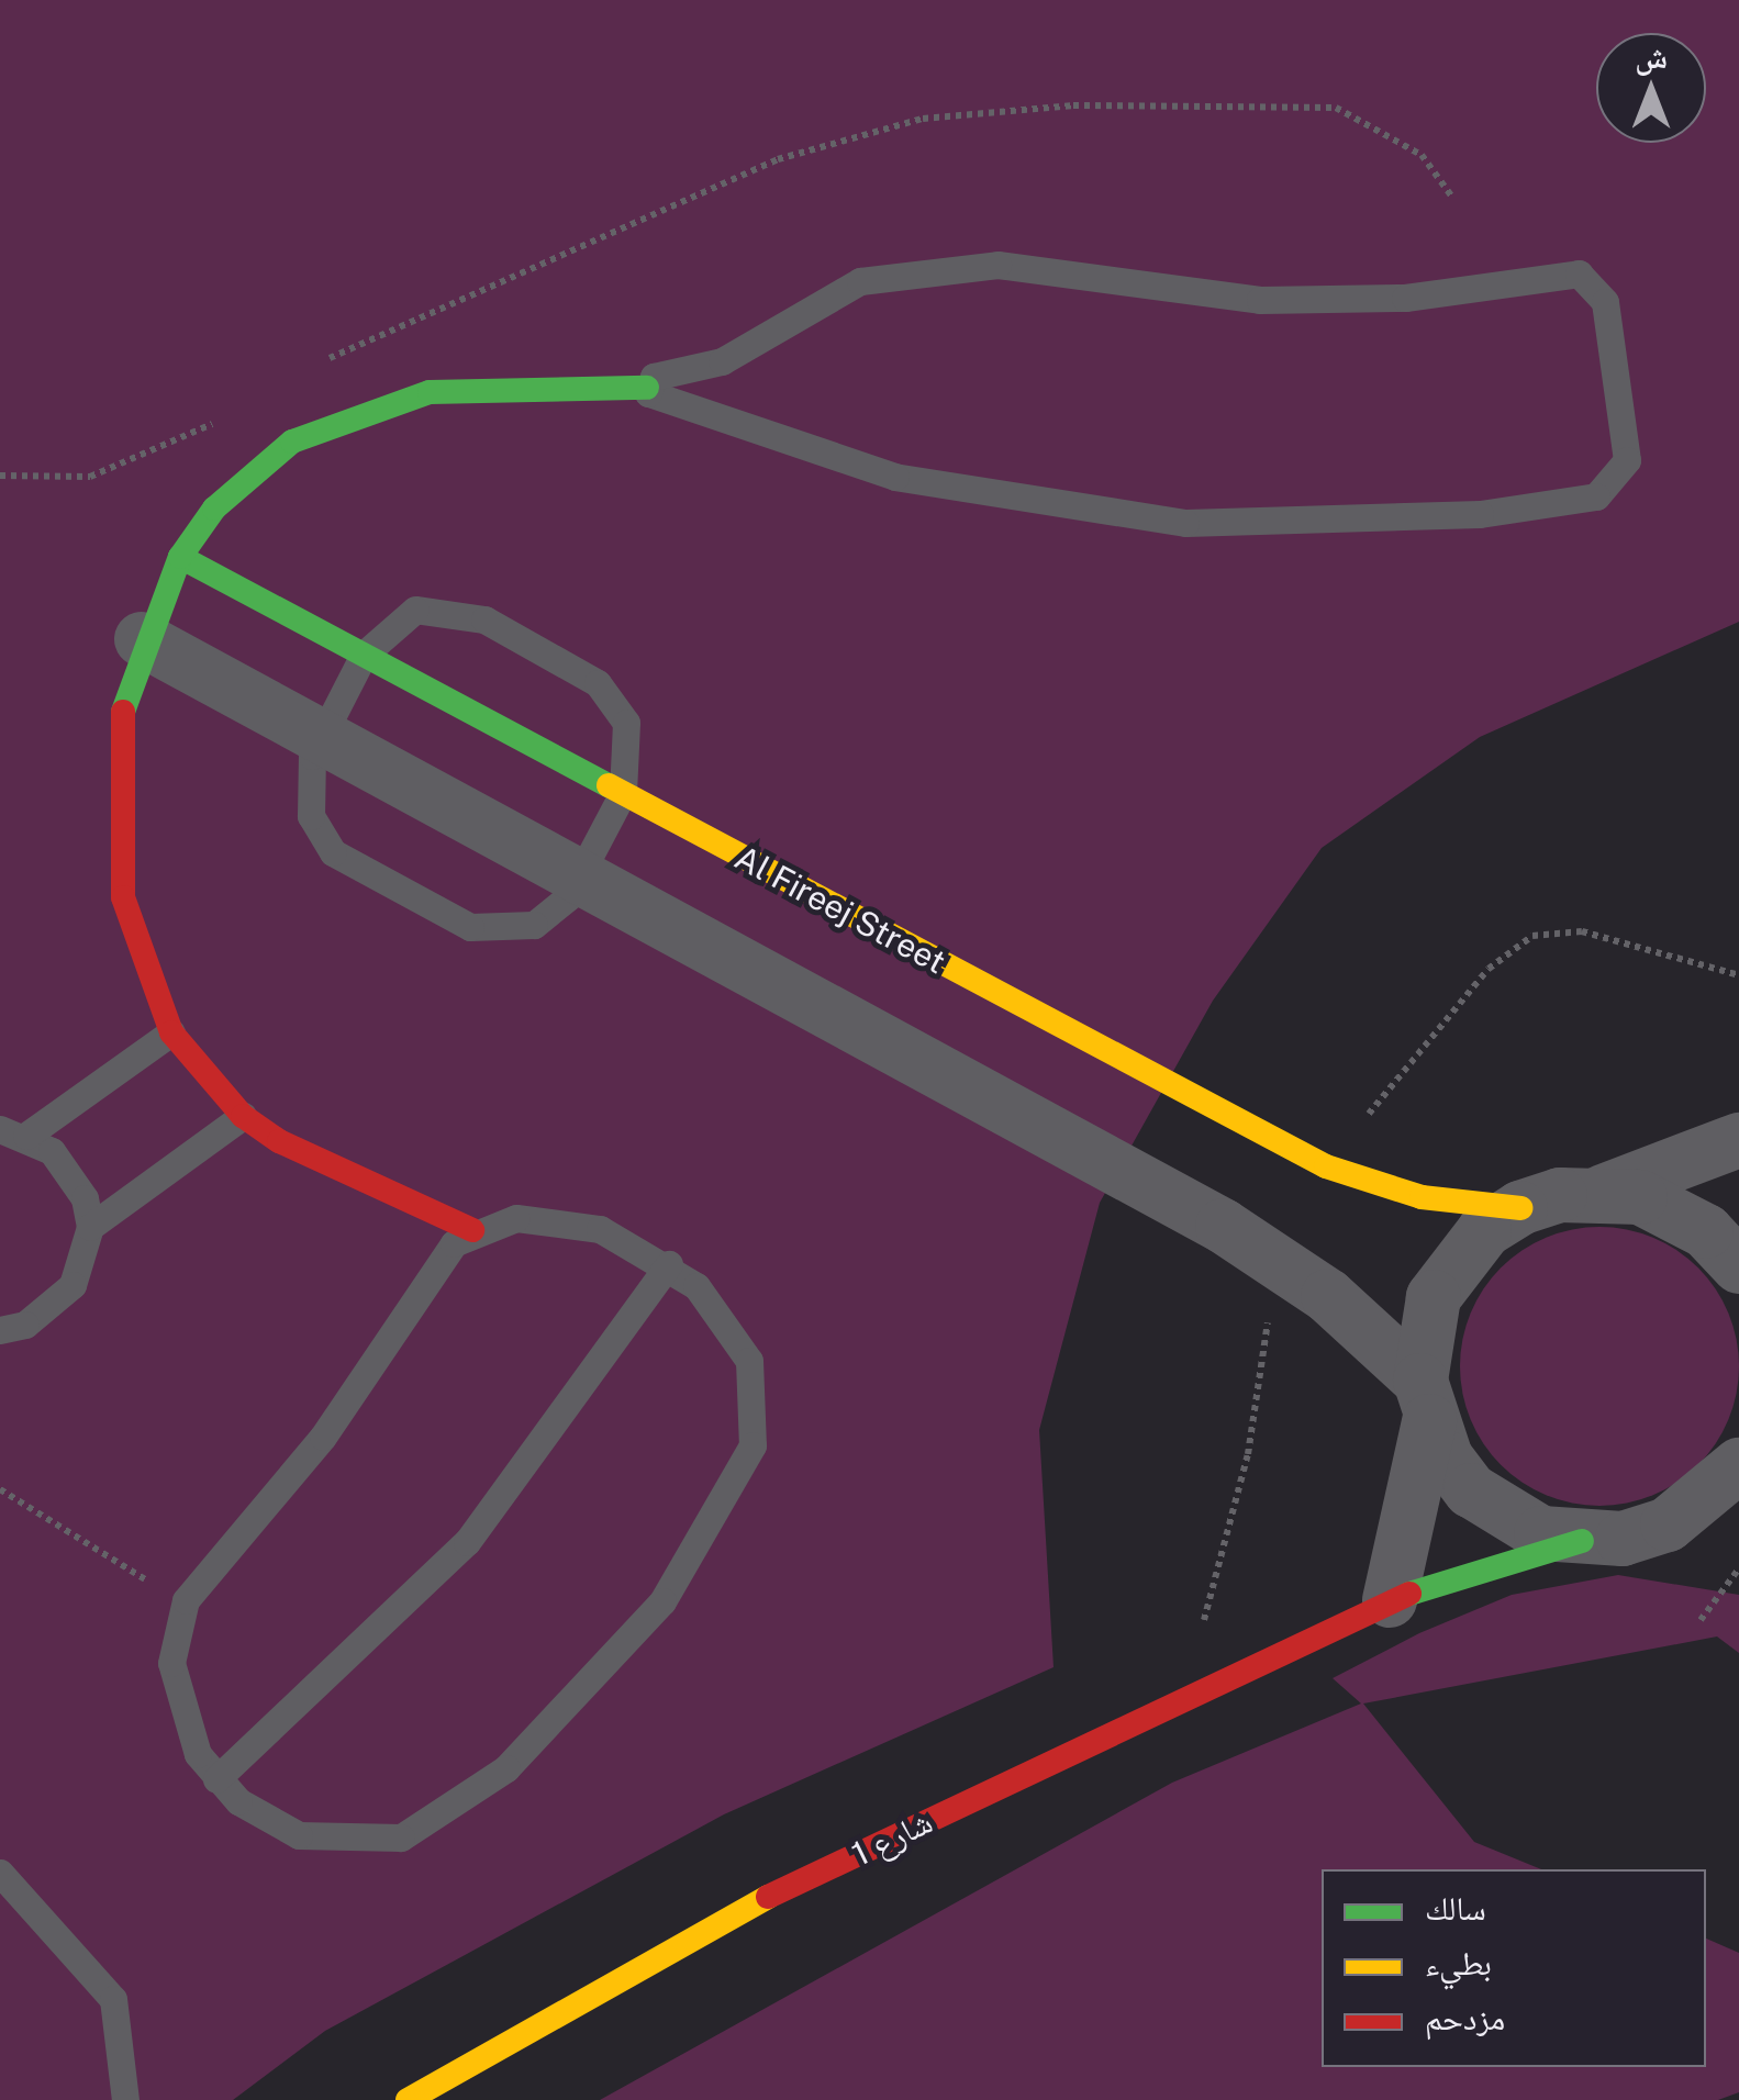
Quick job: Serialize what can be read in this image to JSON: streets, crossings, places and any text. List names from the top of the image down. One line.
{"streets":{"street":["Al Fireej Street","شارع 1"]},"legend":["سالك","بطيء","مزدحم"],"north":"top"}
